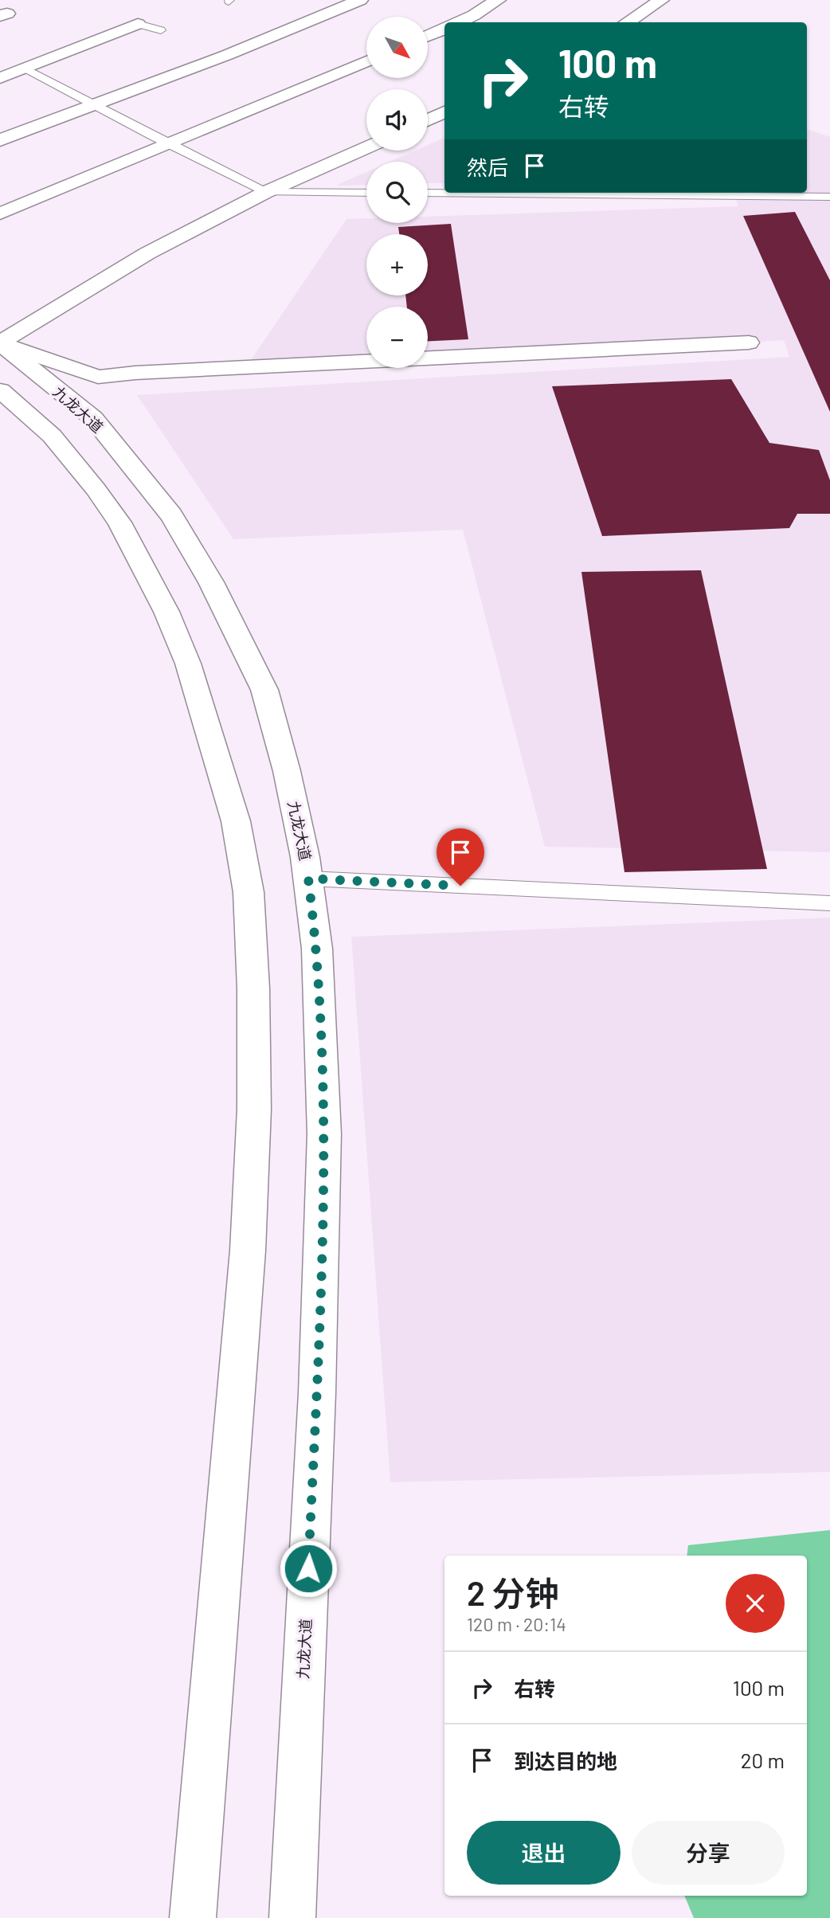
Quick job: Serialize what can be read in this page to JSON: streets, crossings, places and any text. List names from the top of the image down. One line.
{"streets":{"street":["九龙大道"]},"north":"bottom right","page":{"map_buttons":["+","−"],"turn":["100 m","右转"],"then":"然后","heading":["2 分钟","120 m · 20:14"],"list":[{"name":"右转","value":"100 m"},{"name":"到达目的地","value":"20 m"}],"buttons":["退出","分享"]}}
